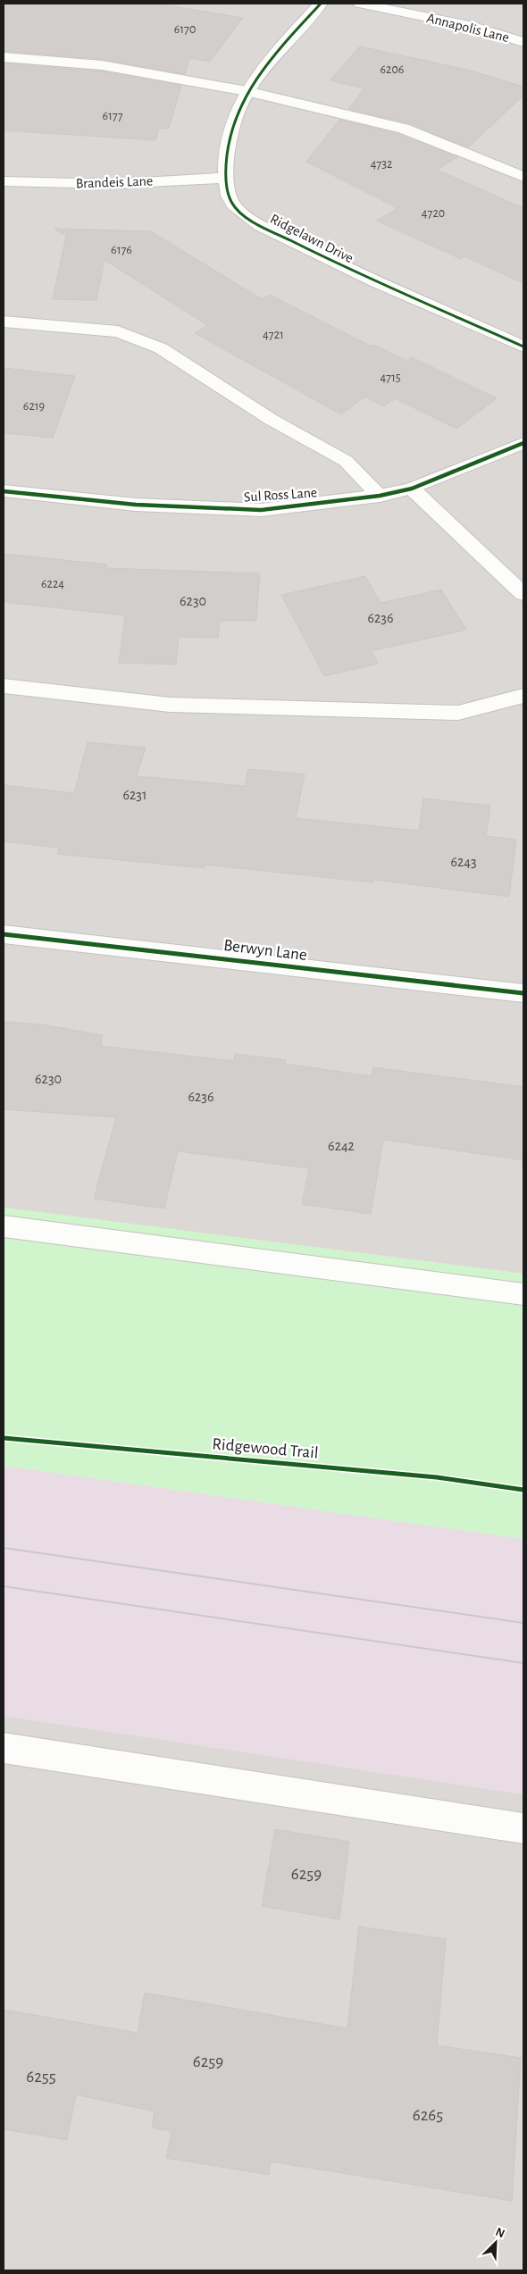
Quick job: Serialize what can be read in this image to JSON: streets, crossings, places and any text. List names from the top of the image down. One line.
{"streets":{"street":["Annapolis Lane","Brandeis Lane","Ridgelawn Drive","Sul Ross Lane","Berwyn Lane"],"cycle path":["Ridgewood Trail"]},"crossings":[["Brandeis Lane","Ridgelawn Drive"]],"house_numbers":["6170","6206","6177","4732","4720","6176","4721","4715","6219","6224","6230","6236","6231","6243","6230","6236","6242","6259","6259","6255","6265"],"north":"top right"}
